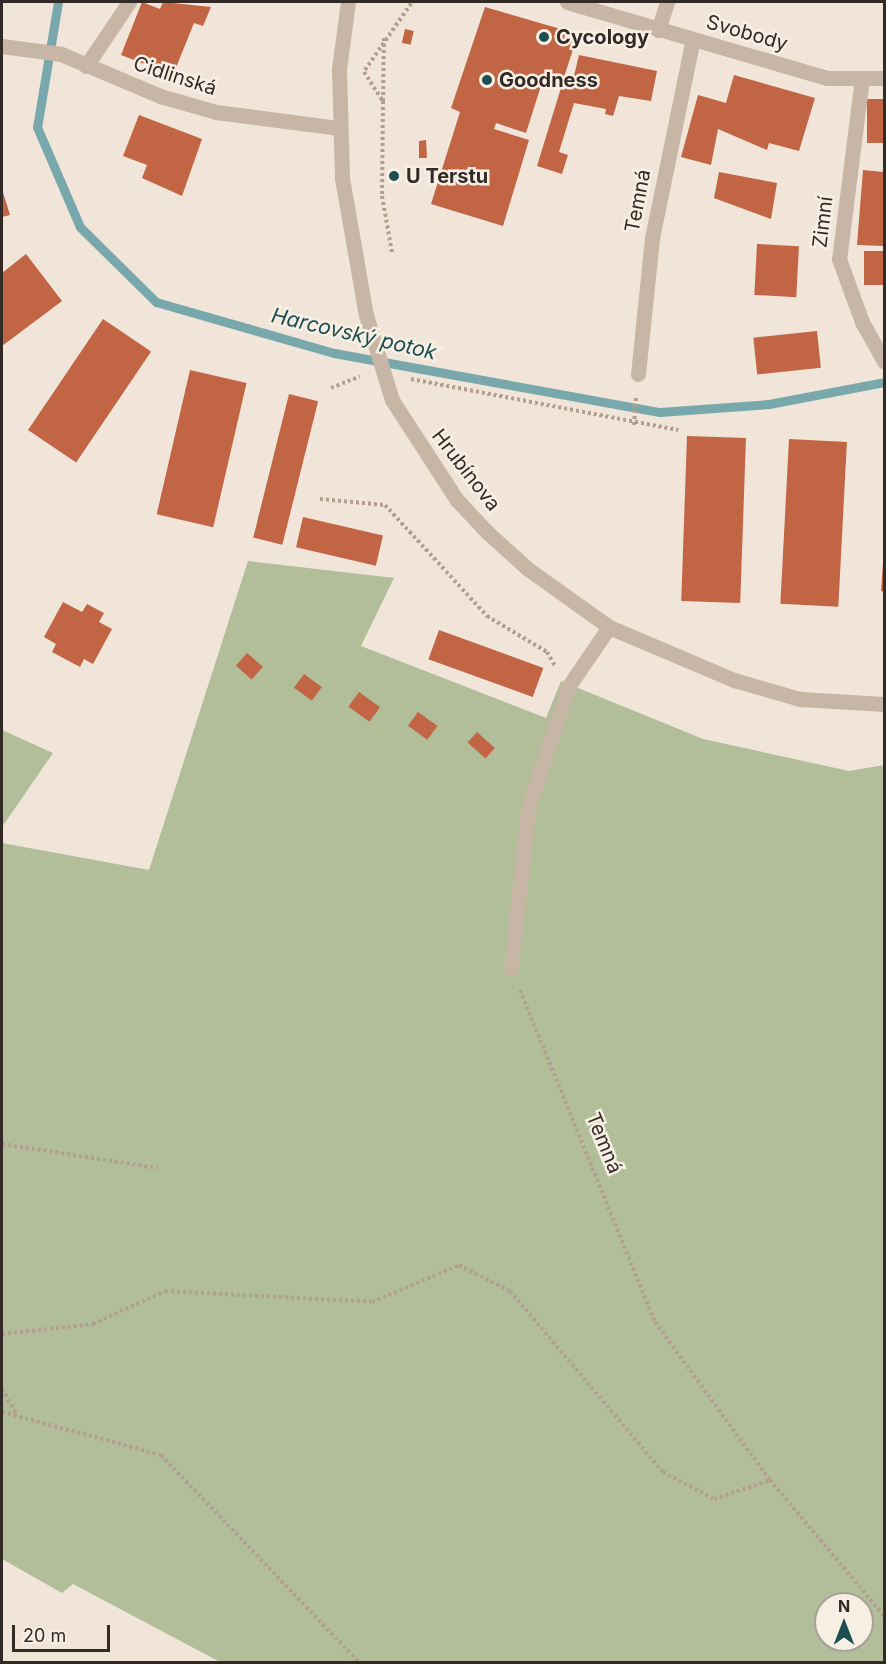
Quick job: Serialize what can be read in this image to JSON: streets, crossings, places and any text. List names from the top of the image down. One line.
{"streets":{"street":["Svobody","Cidlinská","Temná","Zimní","Hrubínova"]},"crossings":[["Svobody","Temná"],["Svobody","Zimní"],["Cidlinská","Hrubínova"]],"water":["Harcovský potok"],"places":["Cycology","Goodness","U Terstu"],"scale_bar":"20 m","north":"top"}
